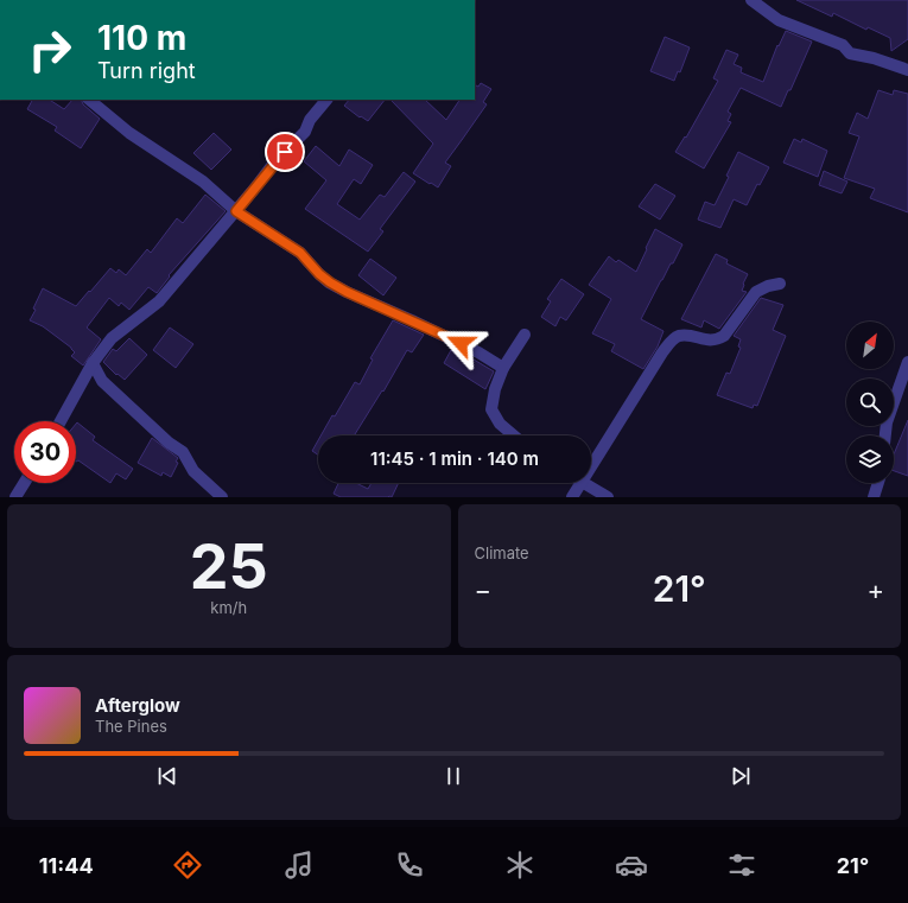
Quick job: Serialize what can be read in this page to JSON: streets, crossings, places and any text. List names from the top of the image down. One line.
{"north":"top right","page":{"turn":["110 m","Turn right"],"limit":"30","trip":"11:45 · 1 min · 140 m","tile":[["25","km/h"],"Climate"],"heat":["−","21°","+"],"song":["Afterglow","The Pines"],"tabs":["11:44","21°"]}}
